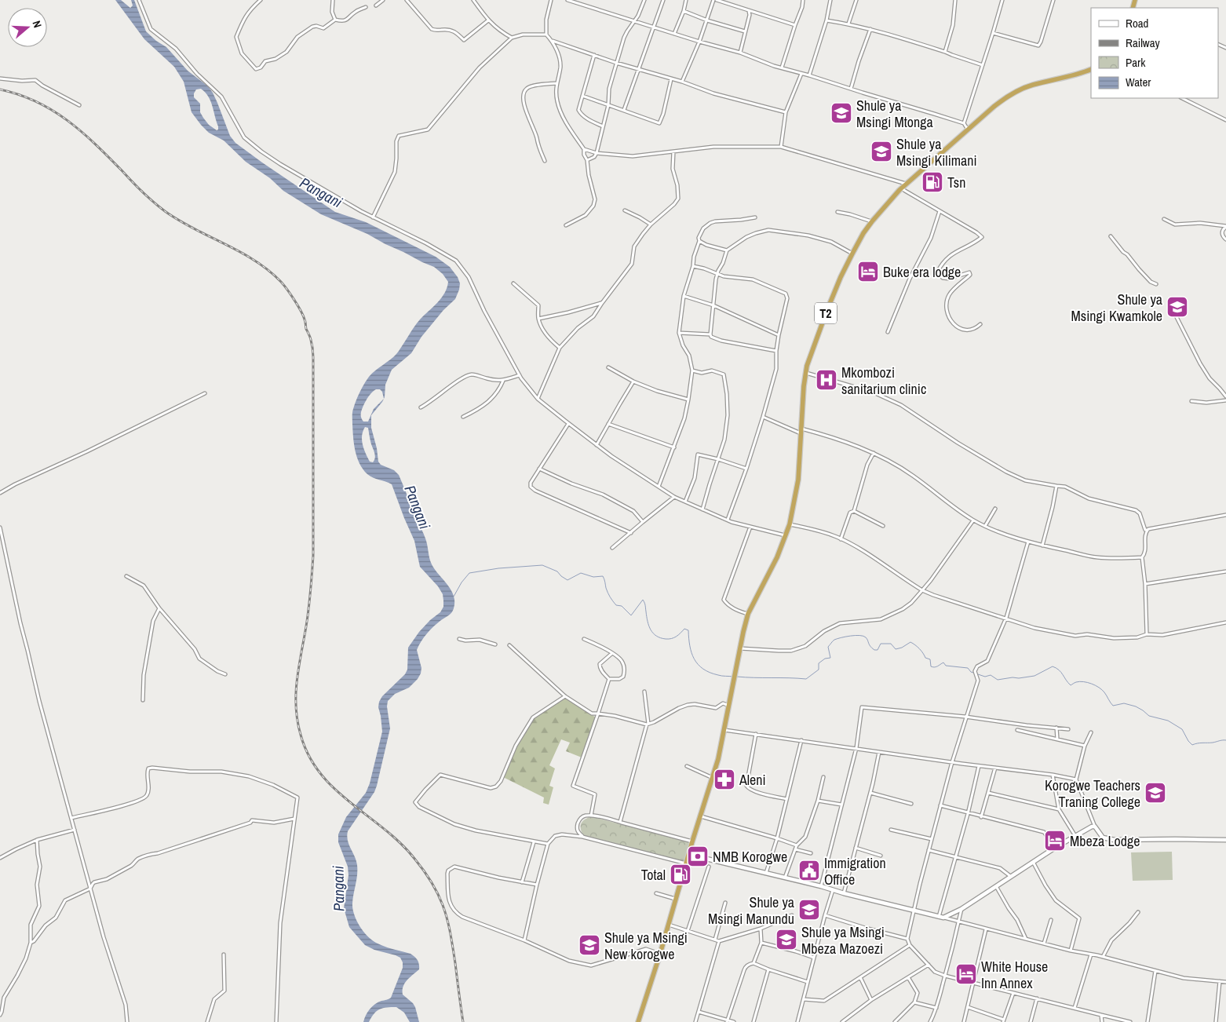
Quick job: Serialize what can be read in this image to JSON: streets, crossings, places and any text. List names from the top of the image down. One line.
{"streets":{"highway":["T2"]},"water":["Pangani"],"places":{"school or university":["Shule ya Msingi Mtonga","Shule ya Msingi Kilimani","Shule ya Msingi Kwamkole","Korogwe Teachers Traning College","Shule ya Msingi Manundu","Shule ya Msingi Mbeza Mazoezi","Shule ya Msingi New korogwe"],"fuel station":["Tsn","Total"],"hotel":["Buke era lodge","Mbeza Lodge","White House Inn Annex"],"hospital":["Mkombozi sanitarium clinic"],"pharmacy":["Aleni"],"bank":["NMB Korogwe"],"public building":["Immigration Office"]},"legend":["Road","Railway","Park","Water"],"north":"right"}
